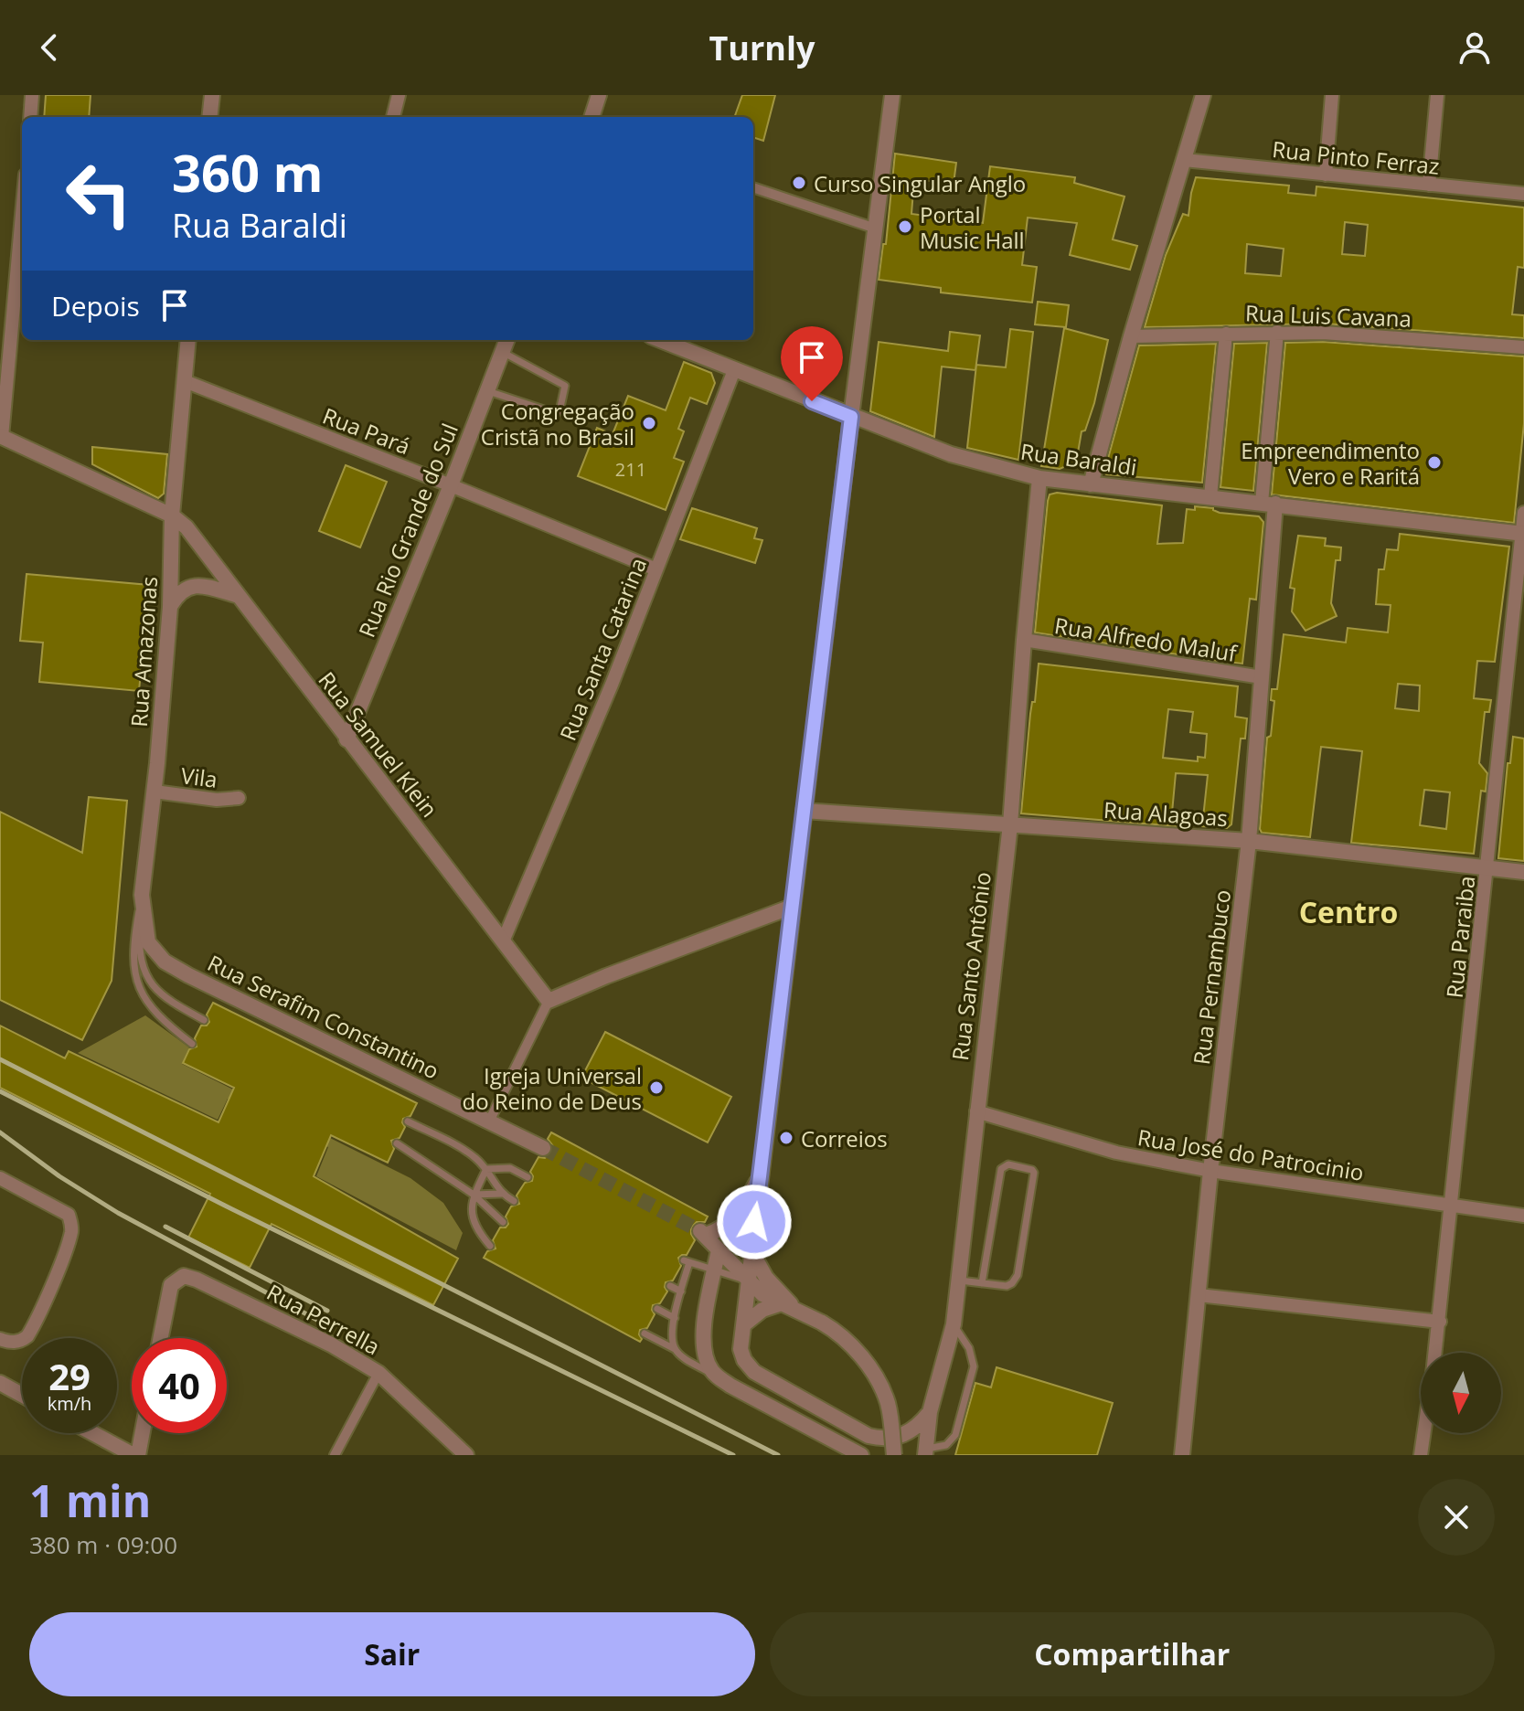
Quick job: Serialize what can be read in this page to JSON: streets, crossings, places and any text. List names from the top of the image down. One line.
{"streets":{"street":["Rua Pinto Ferraz","Rua Luis Cavana","Rua Pará","Rua Baraldi","Rua Rio Grande do Sul","Rua Alfredo Maluf","Rua Santa Catarina","Rua Amazonas","Rua Samuel Klein","Vila","Rua Alagoas","Rua Paraiba","Rua Santo Antônio","Rua Pernambuco","Rua Serafim Constantino","Rua José do Patrocinio","Rua Perrella"]},"crossings":[["Rua Pará","Rua Rio Grande do Sul"],["Rua Pará","Rua Santa Catarina"],["Rua Pará","Rua Amazonas"],["Rua Baraldi","Rua Santa Catarina"],["Rua Baraldi","Rua Paraiba"],["Rua Baraldi","Rua Santo Antônio"],["Rua Baraldi","Rua Pernambuco"],["Rua Rio Grande do Sul","Rua Samuel Klein"],["Rua Alfredo Maluf","Rua Santo Antônio"],["Rua Alfredo Maluf","Rua Pernambuco"],["Rua Santa Catarina","Rua Samuel Klein"],["Rua Amazonas","Rua Samuel Klein"],["Rua Amazonas","Vila"],["Rua Amazonas","Rua Serafim Constantino"],["Rua Alagoas","Rua Paraiba"],["Rua Alagoas","Rua Santo Antônio"],["Rua Alagoas","Rua Pernambuco"],["Rua Paraiba","Rua José do Patrocinio"],["Rua Santo Antônio","Rua José do Patrocinio"],["Rua Pernambuco","Rua José do Patrocinio"]],"districts":["Centro"],"places":["Curso Singular Anglo","Portal Music Hall","Congregação Cristã no Brasil","Empreendimento Vero e Raritá","Igreja Universal do Reino de Deus","Correios"],"house_numbers":["211"],"north":"bottom","page":{"header":"Turnly","turn":["360 m","Rua Baraldi"],"then":"Depois","speed":"29 km/h","limit":"40","heading":["1 min","380 m · 09:00"],"buttons":["Sair","Compartilhar"]}}
